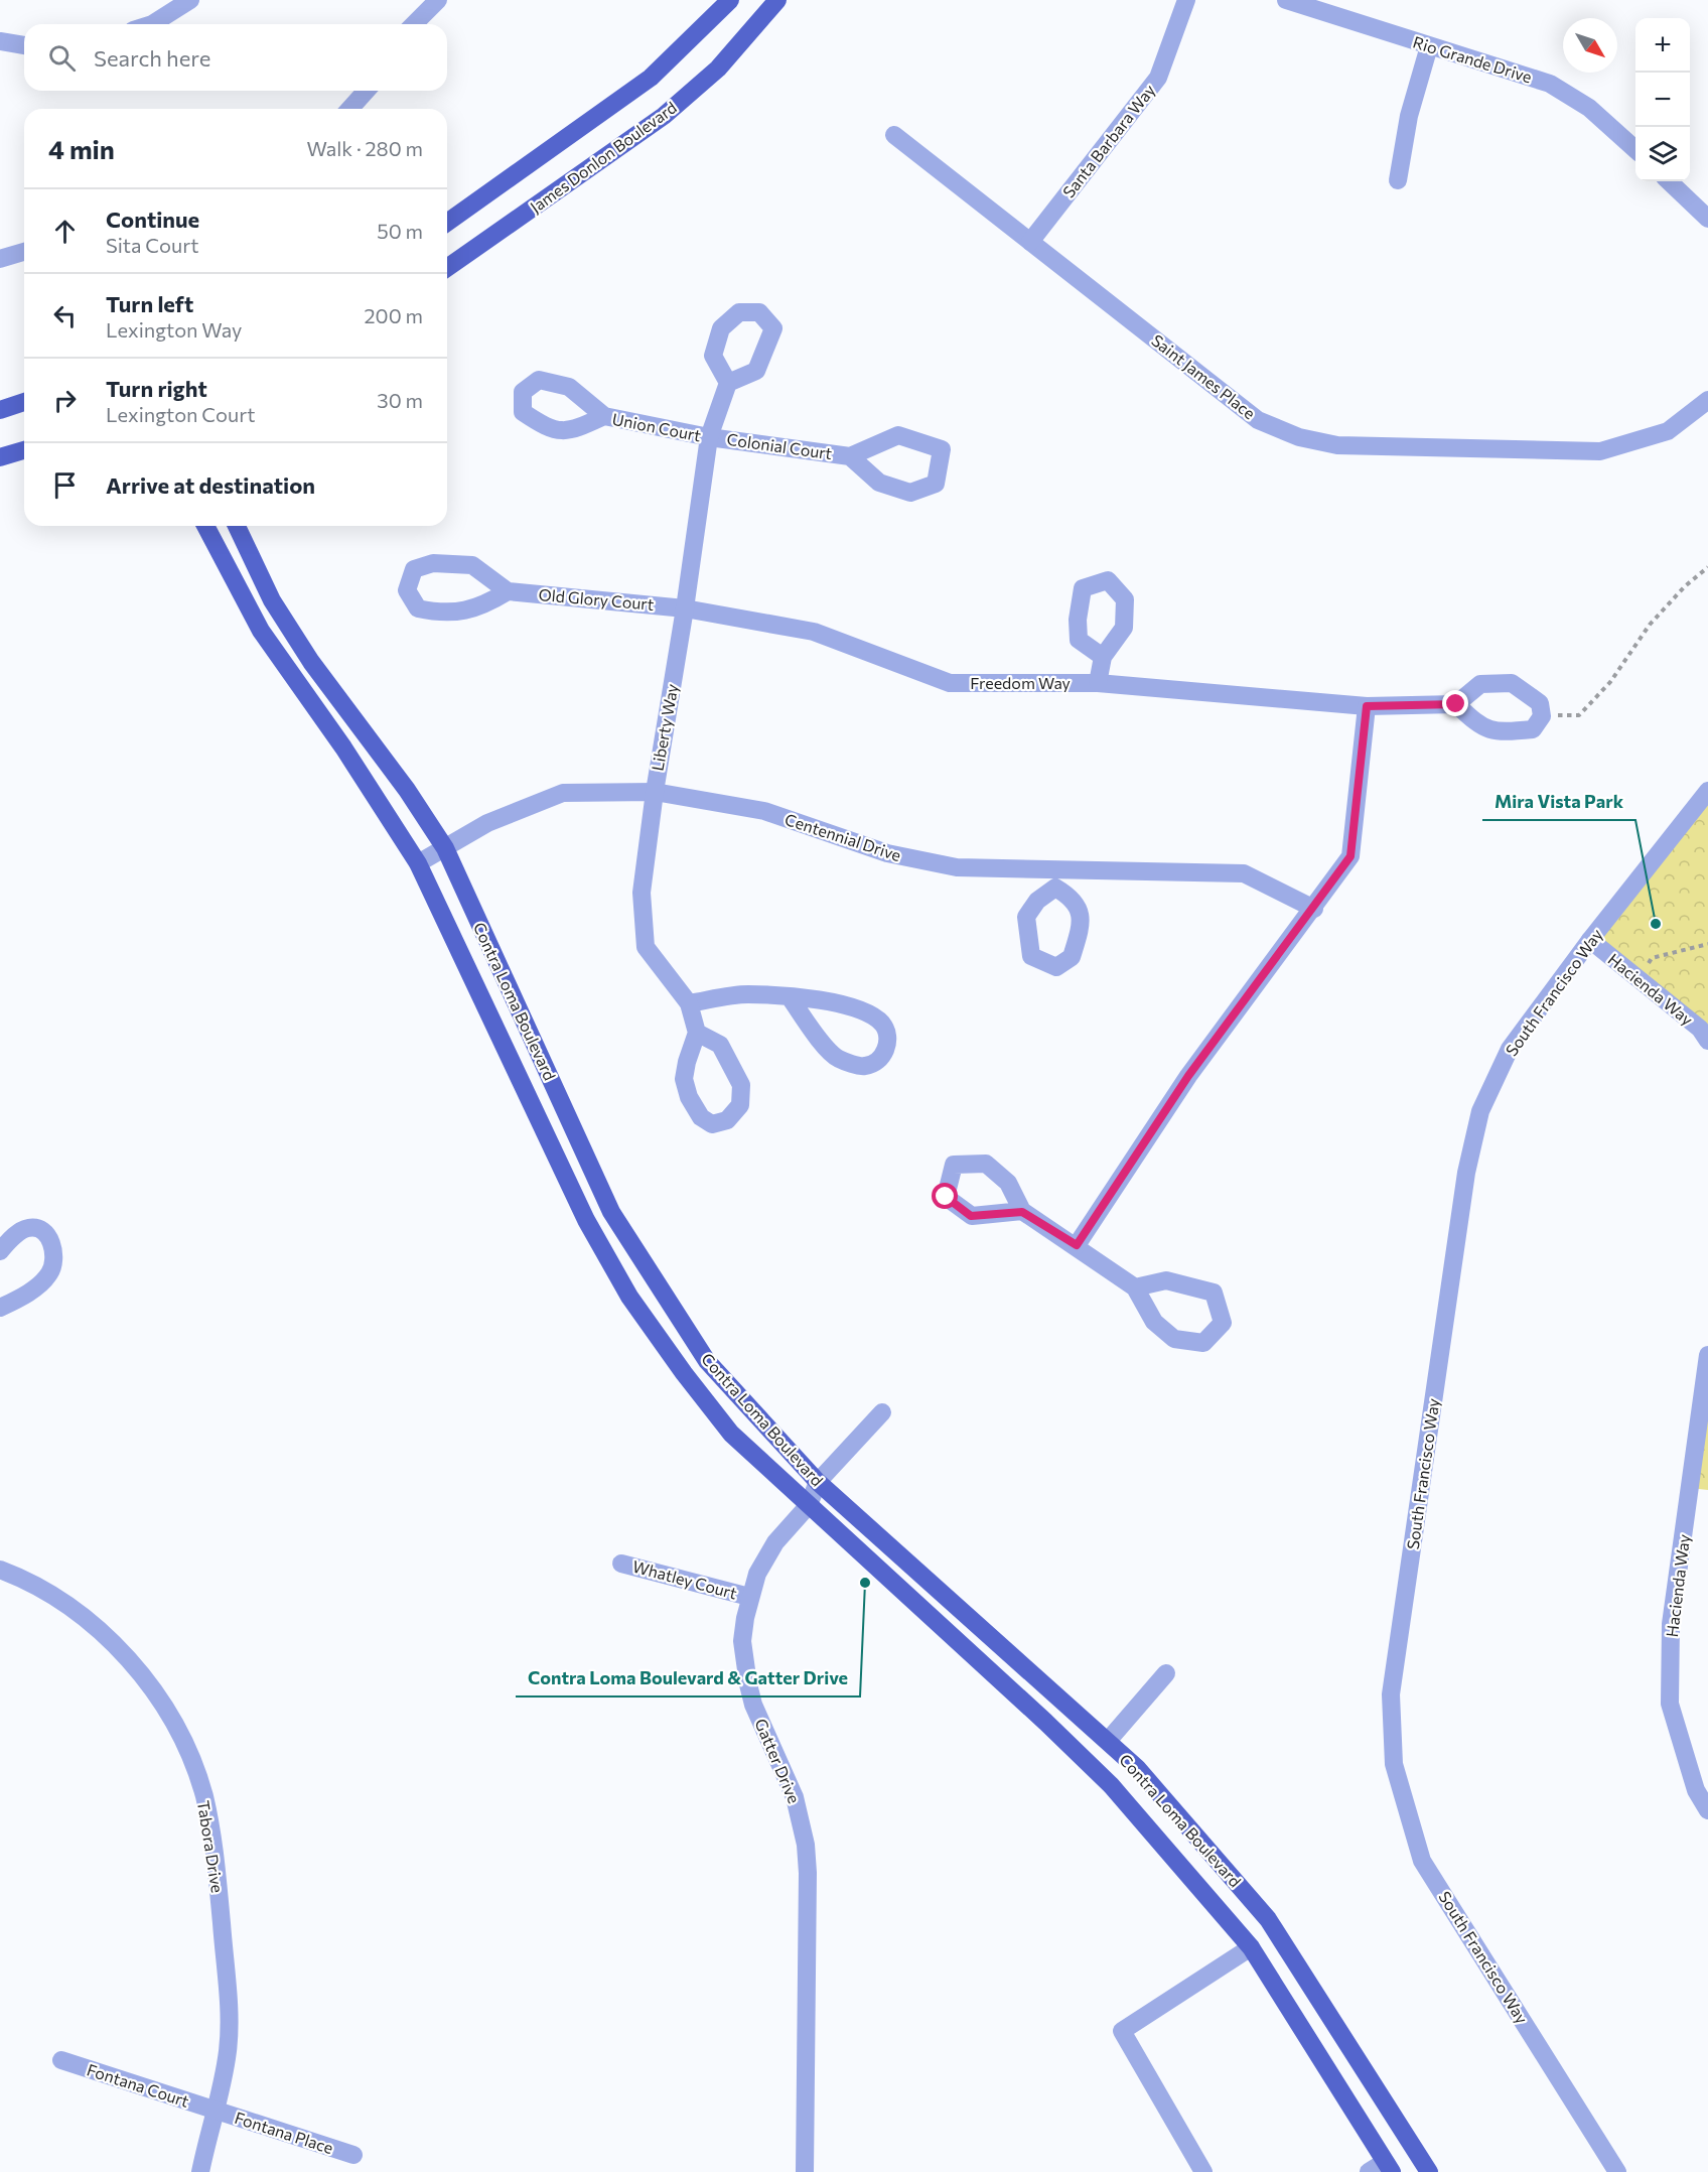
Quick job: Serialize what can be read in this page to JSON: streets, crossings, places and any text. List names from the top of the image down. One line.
{"streets":{"main road":["James Donlon Boulevard","Contra Loma Boulevard"],"street":["Rio Grande Drive","Santa Barbara Way","Saint James Place","Union Court","Colonial Court","Old Glory Court","Freedom Way","Liberty Way","Centennial Drive","Hacienda Way","South Francisco Way","Whatley Court","Gatter Drive","Tabora Drive","Fontana Court","Fontana Place"]},"crossings":[["Santa Barbara Way","Saint James Place"],["Union Court","Colonial Court"],["Union Court","Liberty Way"],["Colonial Court","Liberty Way"],["Old Glory Court","Freedom Way"],["Old Glory Court","Liberty Way"],["Freedom Way","Liberty Way"],["Liberty Way","Centennial Drive"],["Centennial Drive","Contra Loma Boulevard"],["Hacienda Way","South Francisco Way"],["Contra Loma Boulevard","Gatter Drive"],["Whatley Court","Gatter Drive"],["Tabora Drive","Fontana Court"],["Tabora Drive","Fontana Place"],["Fontana Court","Fontana Place"]],"places":["Mira Vista Park","Contra Loma Boulevard & Gatter Drive"],"north":"bottom right","page":{"map_buttons":["+","−"],"search":"Search here","heading":["4 min","Walk · 280 m"],"list":[["Continue","Sita Court","50 m"],["Turn left","Lexington Way","200 m"],["Turn right","Lexington Court","30 m"],"Arrive at destination"]}}
